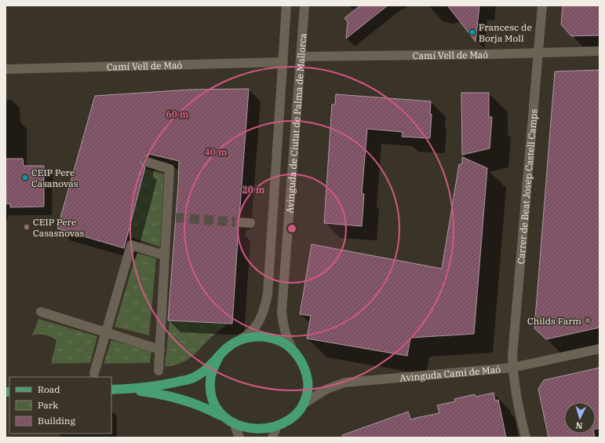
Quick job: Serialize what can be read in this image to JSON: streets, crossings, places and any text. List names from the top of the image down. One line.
{"streets":{"street":["Camí Vell de Maó","Avinguda de Ciutat de Palma de Mallorca","Carrer de Beat Josep Castell Camps","Avinguda Camí de Maó"]},"crossings":[["Camí Vell de Maó","Avinguda de Ciutat de Palma de Mallorca"],["Camí Vell de Maó","Carrer de Beat Josep Castell Camps"],["Avinguda de Ciutat de Palma de Mallorca","Avinguda Camí de Maó"],["Carrer de Beat Josep Castell Camps","Avinguda Camí de Maó"]],"places":["Francesc de Borja Moll","CEIP Pere Casanovas","CEIP Pere Casasnovas","Childs Farm"],"legend":["Road","Park","Building"],"north":"bottom","rings":["60 m","40 m","20 m"]}
